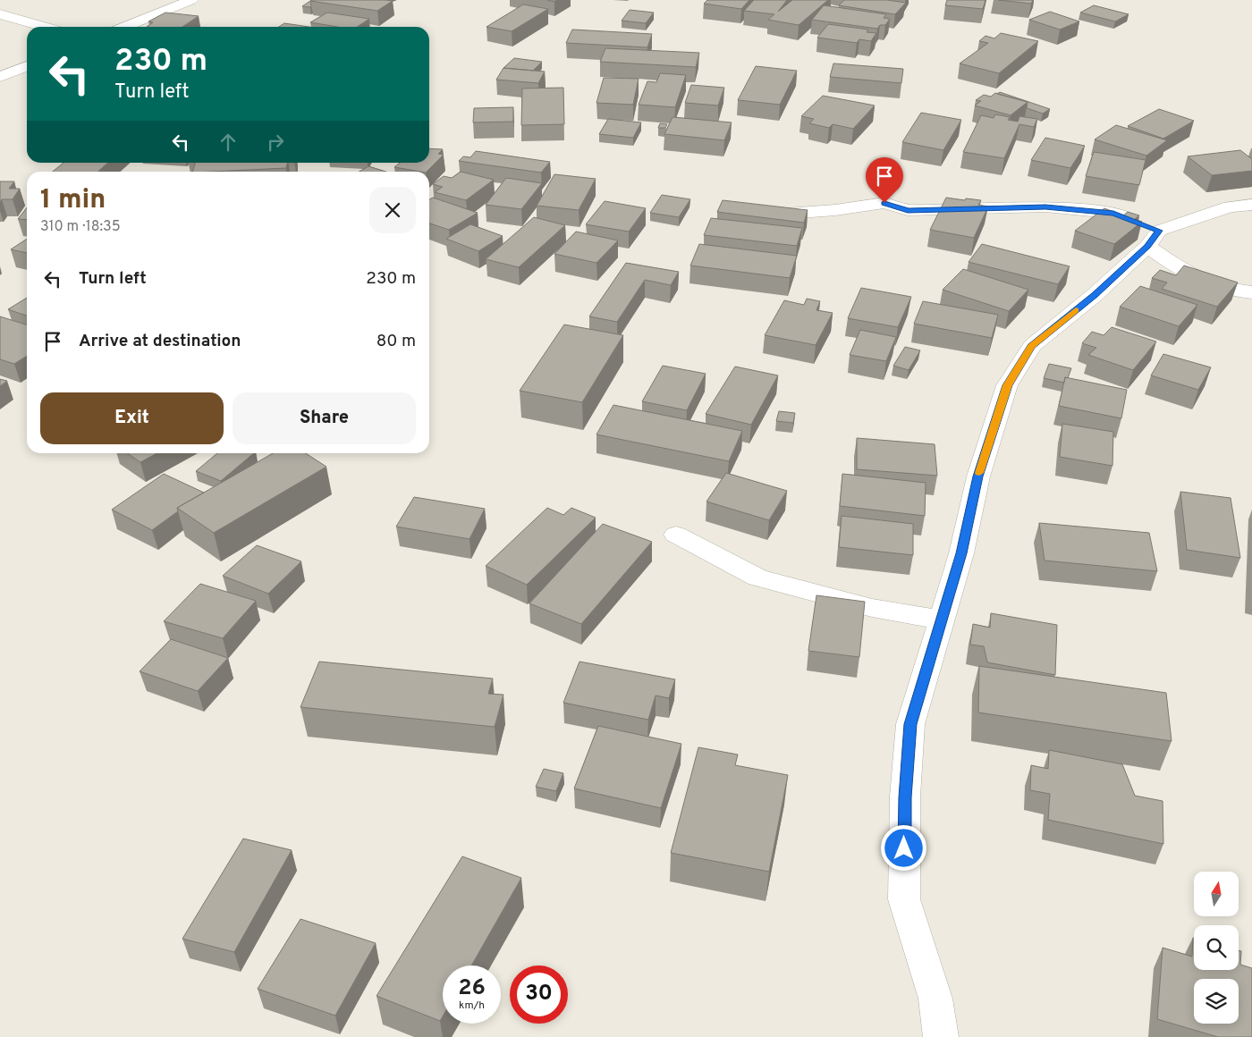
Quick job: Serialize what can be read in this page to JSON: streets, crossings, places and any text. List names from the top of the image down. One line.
{"north":"top","page":{"turn":["230 m","Turn left"],"heading":["1 min","310 m · 18:35"],"list":[{"name":"Turn left","value":"230 m"},{"name":"Arrive at destination","value":"80 m"}],"buttons":["Exit","Share"],"speed":"26 km/h","limit":"30"}}
